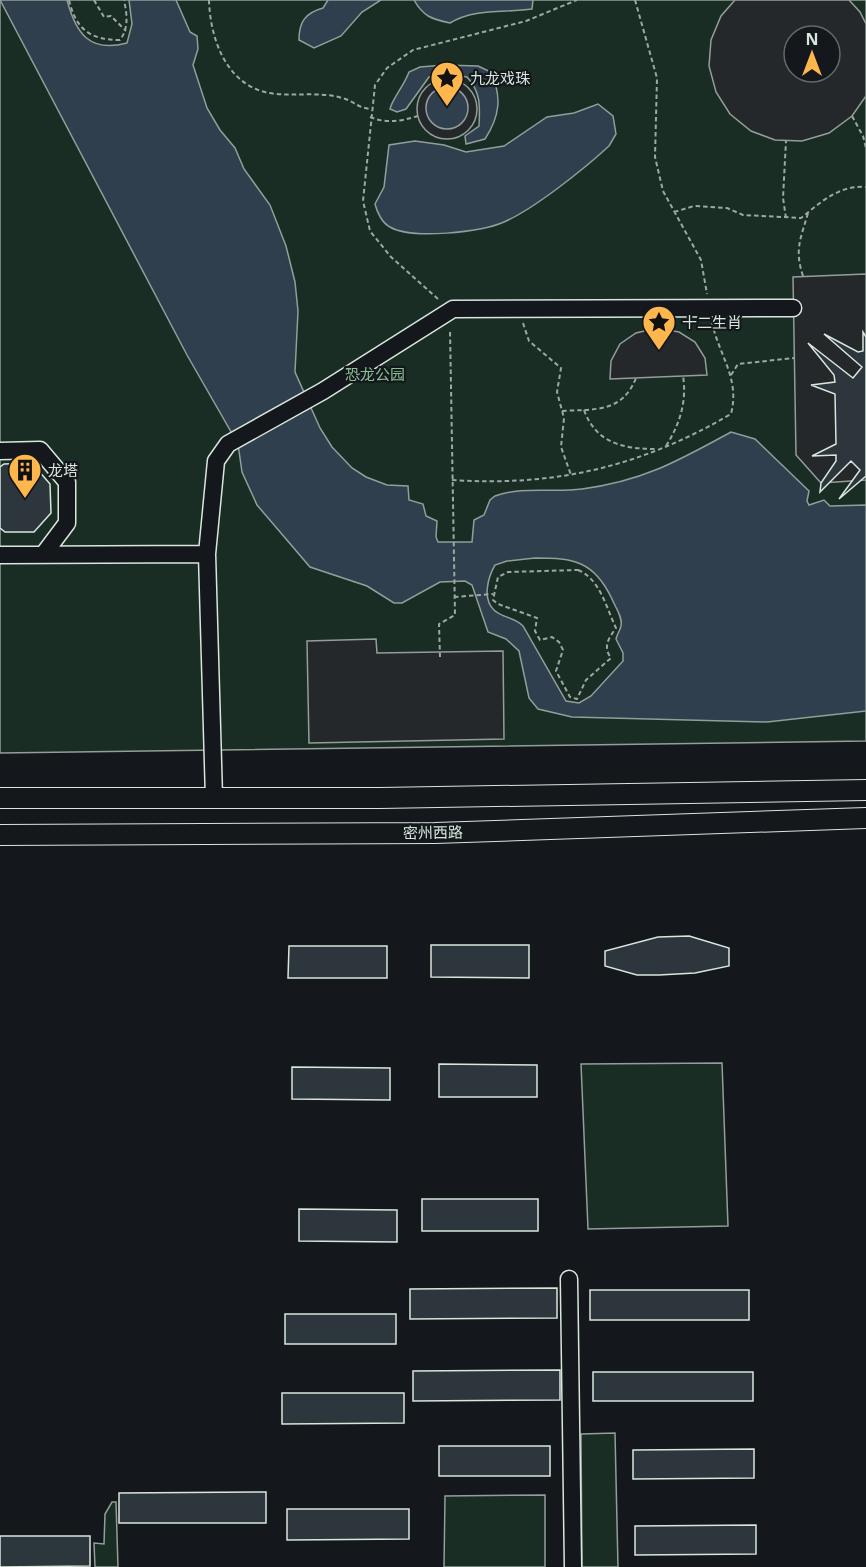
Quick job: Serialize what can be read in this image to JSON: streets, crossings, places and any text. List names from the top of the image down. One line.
{"streets":{"main road":["密州西路"]},"parks":["恐龙公园"],"places":{"place":["九龙戏珠","十二生肖"],"building":["龙塔"]},"north":"top"}
